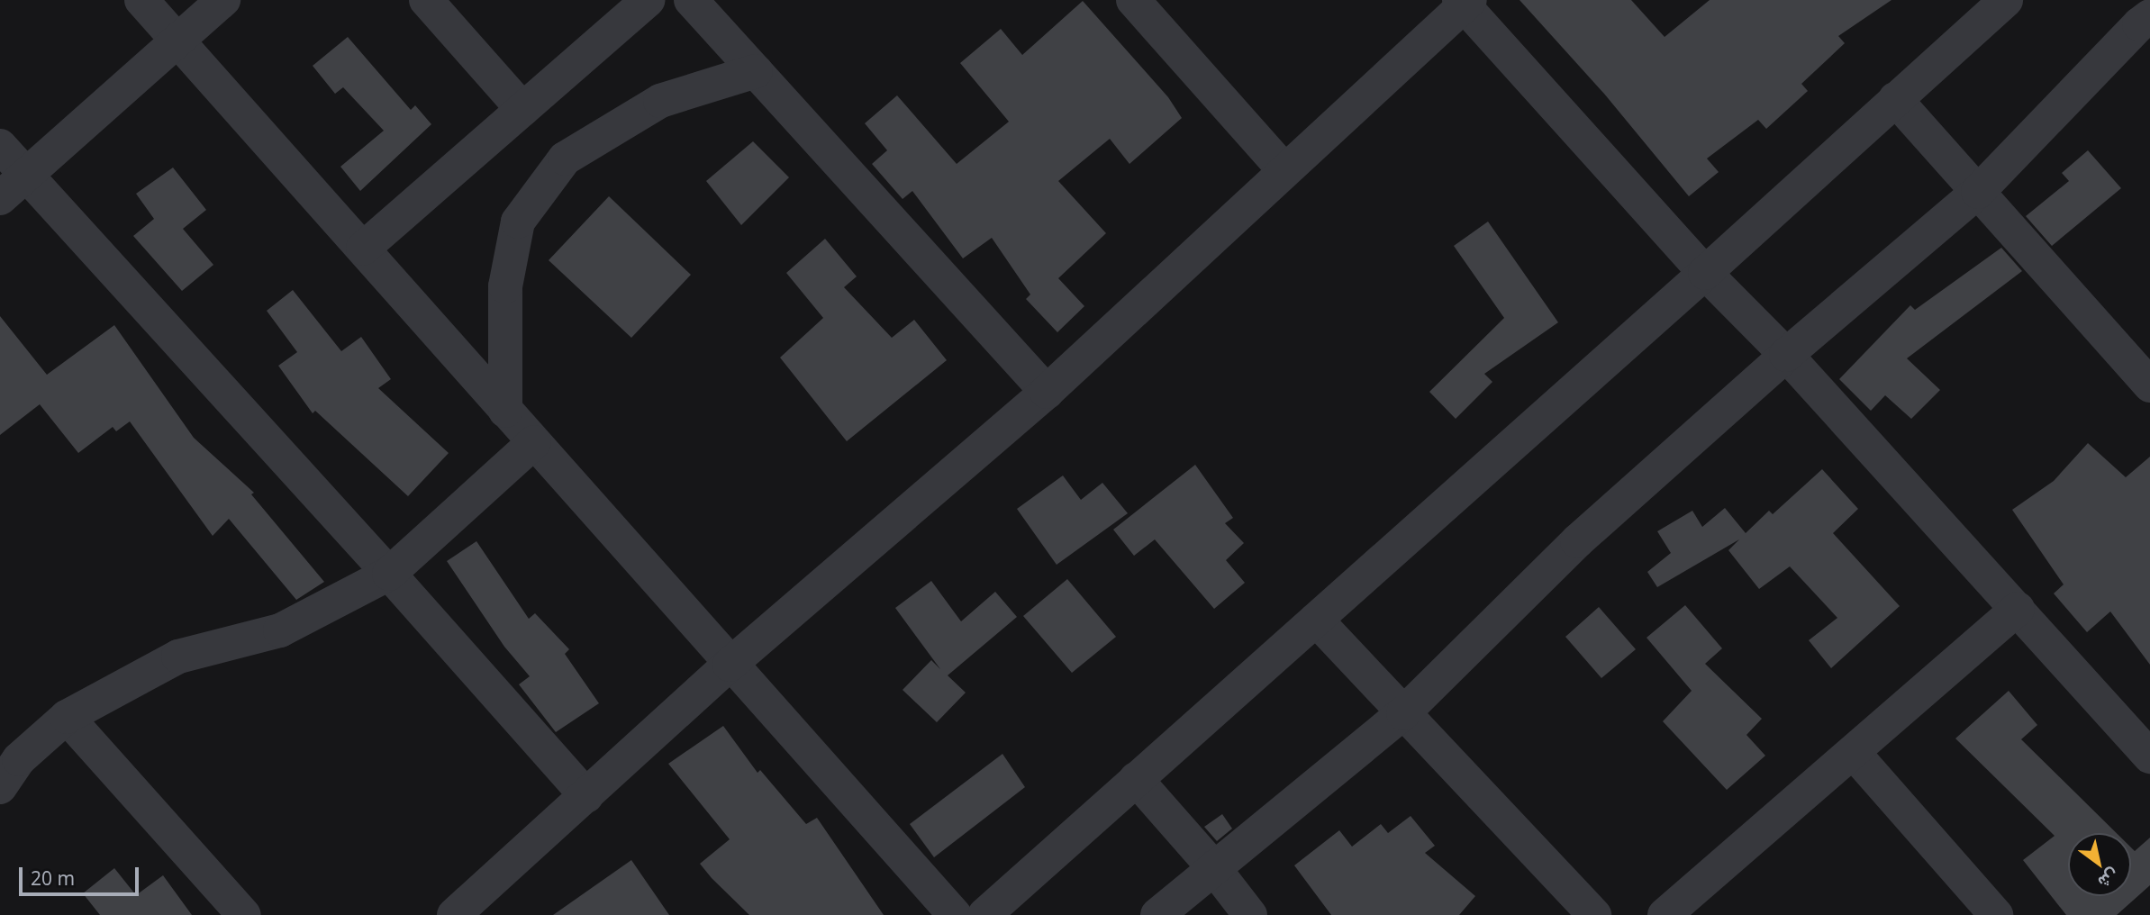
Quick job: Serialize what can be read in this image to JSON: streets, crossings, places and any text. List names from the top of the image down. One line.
{"scale_bar":"20 m","north":"bottom right"}
